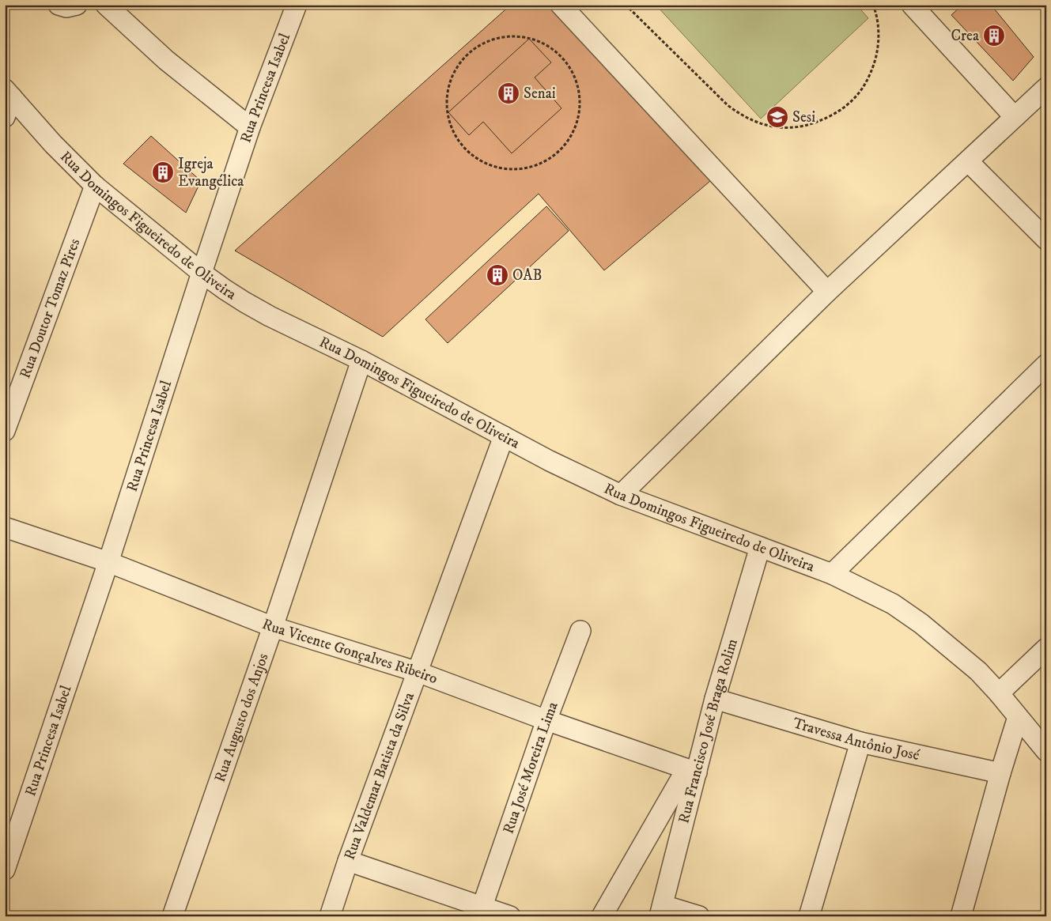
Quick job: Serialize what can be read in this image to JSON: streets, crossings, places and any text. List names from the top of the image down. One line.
{"streets":{"street":["Rua Princesa Isabel","Rua Domingos Figueiredo de Oliveira","Rua Doutor Tomaz Pires","Rua Vicente Gonçalves Ribeiro","Rua Augusto dos Anjos","Rua Francisco José Braga Rolim","Travessa Antônio José","Rua José Moreira Lima","Rua Valdemar Batista da Silva"]},"crossings":[["Rua Princesa Isabel","Rua Domingos Figueiredo de Oliveira"],["Rua Princesa Isabel","Rua Vicente Gonçalves Ribeiro"],["Rua Domingos Figueiredo de Oliveira","Rua Doutor Tomaz Pires"],["Rua Domingos Figueiredo de Oliveira","Rua Augusto dos Anjos"],["Rua Domingos Figueiredo de Oliveira","Rua Francisco José Braga Rolim"],["Rua Domingos Figueiredo de Oliveira","Rua Valdemar Batista da Silva"],["Rua Vicente Gonçalves Ribeiro","Rua Augusto dos Anjos"],["Rua Vicente Gonçalves Ribeiro","Rua Francisco José Braga Rolim"],["Rua Vicente Gonçalves Ribeiro","Rua José Moreira Lima"],["Rua Vicente Gonçalves Ribeiro","Rua Valdemar Batista da Silva"],["Rua Francisco José Braga Rolim","Travessa Antônio José"]],"places":{"building":["Crea","Senai","Igreja Evangélica","OAB"],"school or university":["Sesi"]}}
